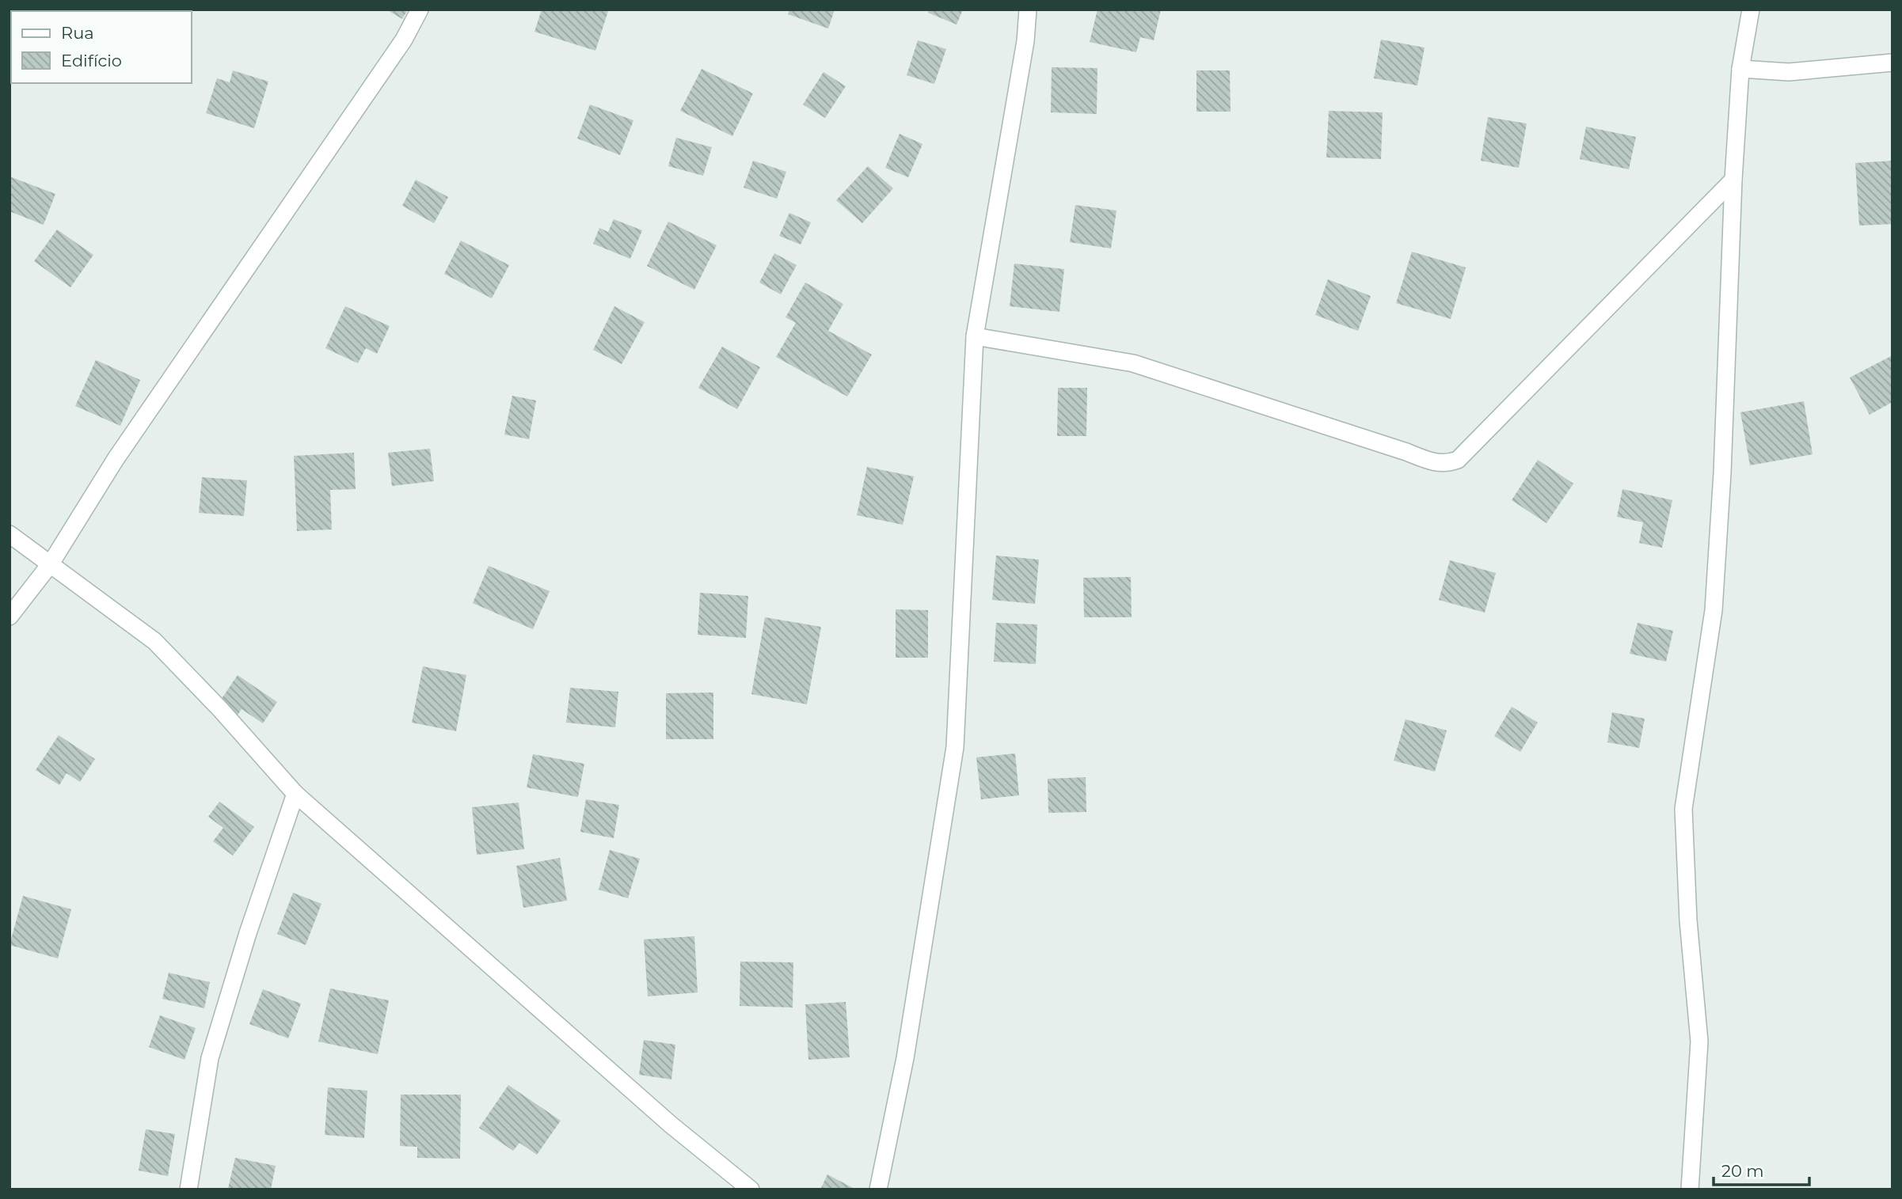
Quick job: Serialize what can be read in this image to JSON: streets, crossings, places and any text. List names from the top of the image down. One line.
{"legend":["Rua","Edifício"],"scale_bar":"20 m"}
